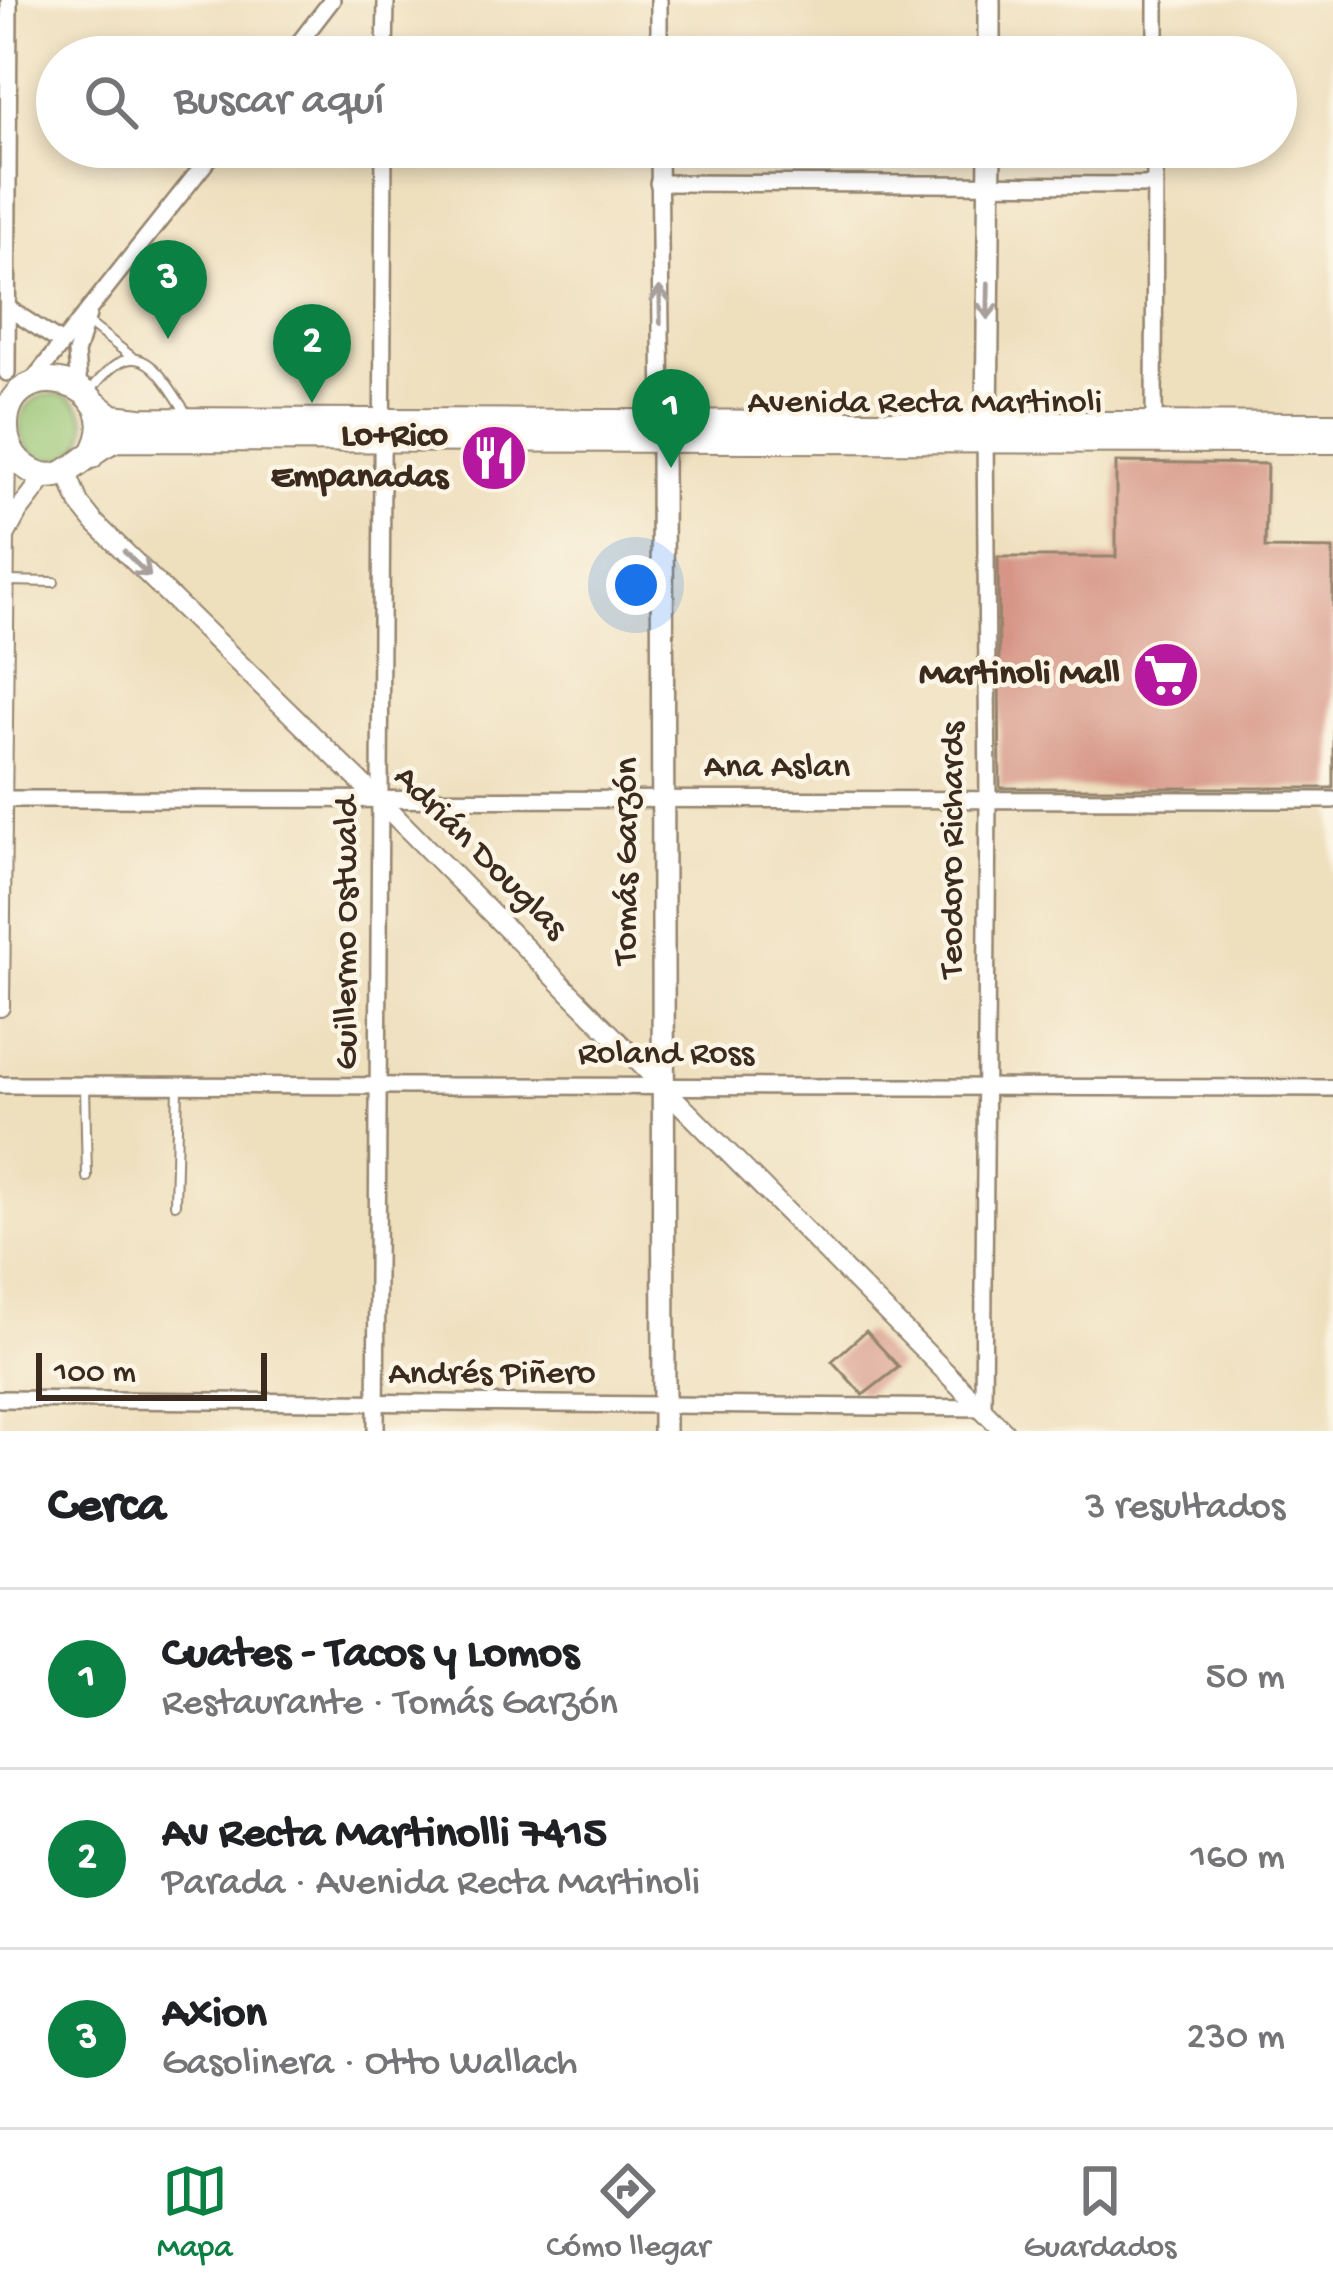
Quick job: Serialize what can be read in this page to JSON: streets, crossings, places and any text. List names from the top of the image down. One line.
{"streets":{"main road":["Avenida Recta Martinoli","Teodoro Richards","Tomás Garzón"],"street":["Ana Aslan","Adrián Douglas","Guillermo Ostwald","Roland Ross","Andrés Piñero"]},"crossings":[["Avenida Recta Martinoli","Teodoro Richards"],["Avenida Recta Martinoli","Adrián Douglas"],["Avenida Recta Martinoli","Tomás Garzón"],["Avenida Recta Martinoli","Guillermo Ostwald"],["Ana Aslan","Teodoro Richards"],["Ana Aslan","Adrián Douglas"],["Ana Aslan","Tomás Garzón"],["Ana Aslan","Guillermo Ostwald"],["Teodoro Richards","Adrián Douglas"],["Teodoro Richards","Roland Ross"],["Teodoro Richards","Andrés Piñero"],["Adrián Douglas","Tomás Garzón"],["Adrián Douglas","Guillermo Ostwald"],["Adrián Douglas","Roland Ross"],["Adrián Douglas","Andrés Piñero"],["Tomás Garzón","Roland Ross"],["Tomás Garzón","Andrés Piñero"],["Guillermo Ostwald","Roland Ross"],["Guillermo Ostwald","Andrés Piñero"]],"places":{"restaurant":["Lo+Rico Empanadas"],"supermarket":["Martinoli Mall"]},"scale_bar":"100 m","page":{"search":"Buscar aquí","pins":["3","2","1"],"scale":"100 m","heading":["Cerca","3 resultados"],"list":[{"mark":"1","name":"Cuates - Tacos y Lomos","note":"Restaurante · Tomás Garzón","value":"50 m"},{"mark":"2","name":"Av Recta Martinolli 7415","note":"Parada · Avenida Recta Martinoli","value":"160 m"},{"mark":"3","name":"Axion","note":"Gasolinera · Otto Wallach","value":"230 m"}],"nav":["Mapa","Cómo llegar","Guardados"]}}
